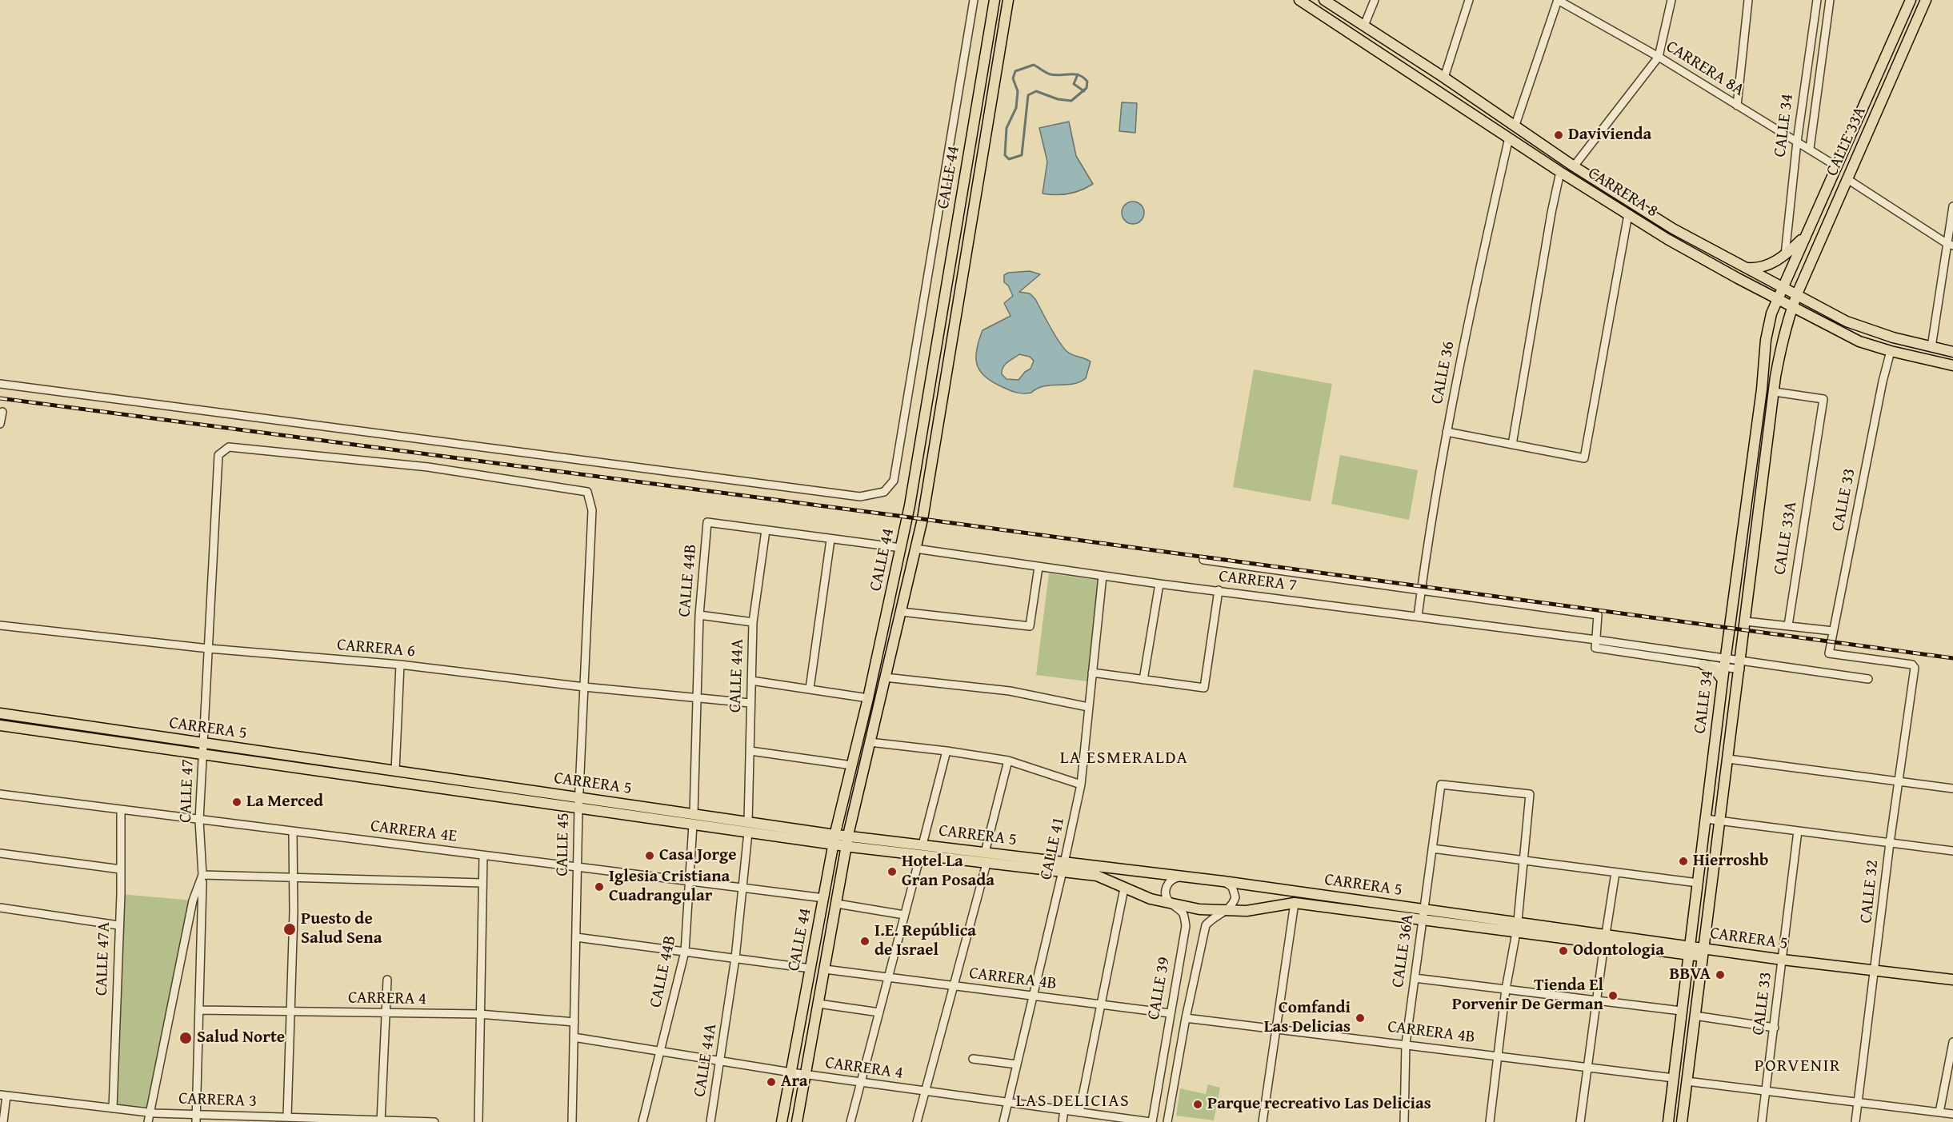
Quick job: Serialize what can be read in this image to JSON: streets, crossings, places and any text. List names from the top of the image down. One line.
{"streets":{"main road":["CALLE 34","CALLE 33A","CALLE 44","CARRERA 8","CARRERA 5"],"street":["CARRERA 8A","CALLE 36","CALLE 33","CALLE 44B","CARRERA 7","CARRERA 6","CALLE 44A","CALLE 47","CARRERA 4E","CALLE 45","CALLE 41","CALLE 32","CALLE 36A","CALLE 47A","CARRERA 4B","CALLE 39","CARRERA 4","CARRERA 3"]},"crossings":[["CARRERA 8A","CALLE 34"],["CARRERA 8A","CALLE 33A"],["CALLE 34","CALLE 33A"],["CALLE 34","CARRERA 8"],["CALLE 34","CARRERA 7"],["CALLE 34","CARRERA 5"],["CALLE 34","CARRERA 4B"],["CALLE 33A","CARRERA 8"],["CALLE 44","CARRERA 7"],["CALLE 44","CARRERA 5"],["CALLE 44","CARRERA 4E"],["CALLE 44","CARRERA 4B"],["CALLE 44","CARRERA 4"],["CARRERA 8","CALLE 36"],["CARRERA 8","CALLE 33"],["CALLE 36","CARRERA 7"],["CALLE 33","CARRERA 5"],["CALLE 33","CALLE 32"],["CALLE 44B","CARRERA 6"],["CALLE 44B","CALLE 44A"],["CALLE 44B","CARRERA 5"],["CALLE 44B","CARRERA 4E"],["CALLE 44B","CARRERA 4"],["CARRERA 7","CALLE 41"],["CARRERA 6","CALLE 44A"],["CARRERA 6","CALLE 47"],["CARRERA 6","CALLE 45"],["CALLE 44A","CARRERA 5"],["CALLE 44A","CARRERA 4E"],["CALLE 44A","CARRERA 4"],["CARRERA 5","CALLE 47"],["CARRERA 5","CALLE 45"],["CARRERA 5","CALLE 41"],["CARRERA 5","CALLE 32"],["CARRERA 5","CALLE 36A"],["CARRERA 5","CALLE 39"],["CALLE 47","CARRERA 4E"],["CALLE 47","CALLE 45"],["CALLE 47","CARRERA 3"],["CARRERA 4E","CALLE 45"],["CARRERA 4E","CALLE 47A"],["CALLE 45","CARRERA 4"],["CALLE 41","CARRERA 4B"],["CALLE 41","CARRERA 4"],["CALLE 36A","CARRERA 4B"],["CALLE 47A","CARRERA 3"],["CARRERA 4B","CALLE 39"],["CALLE 39","CARRERA 4"]],"districts":["LA ESMERALDA","PORVENIR","LAS DELICIAS"],"places":["Davivienda","La Merced","Casa Jorge","Hierroshb","Hotel La Gran Posada","Iglesia Cristiana Cuadrangular","Puesto de Salud Sena","I.E. República de Israel","Odontologia","BBVA","Tienda El Porvenir De German","Comfandi Las Delicias","Salud Norte","Ara","Parque recreativo Las Delicias"]}
